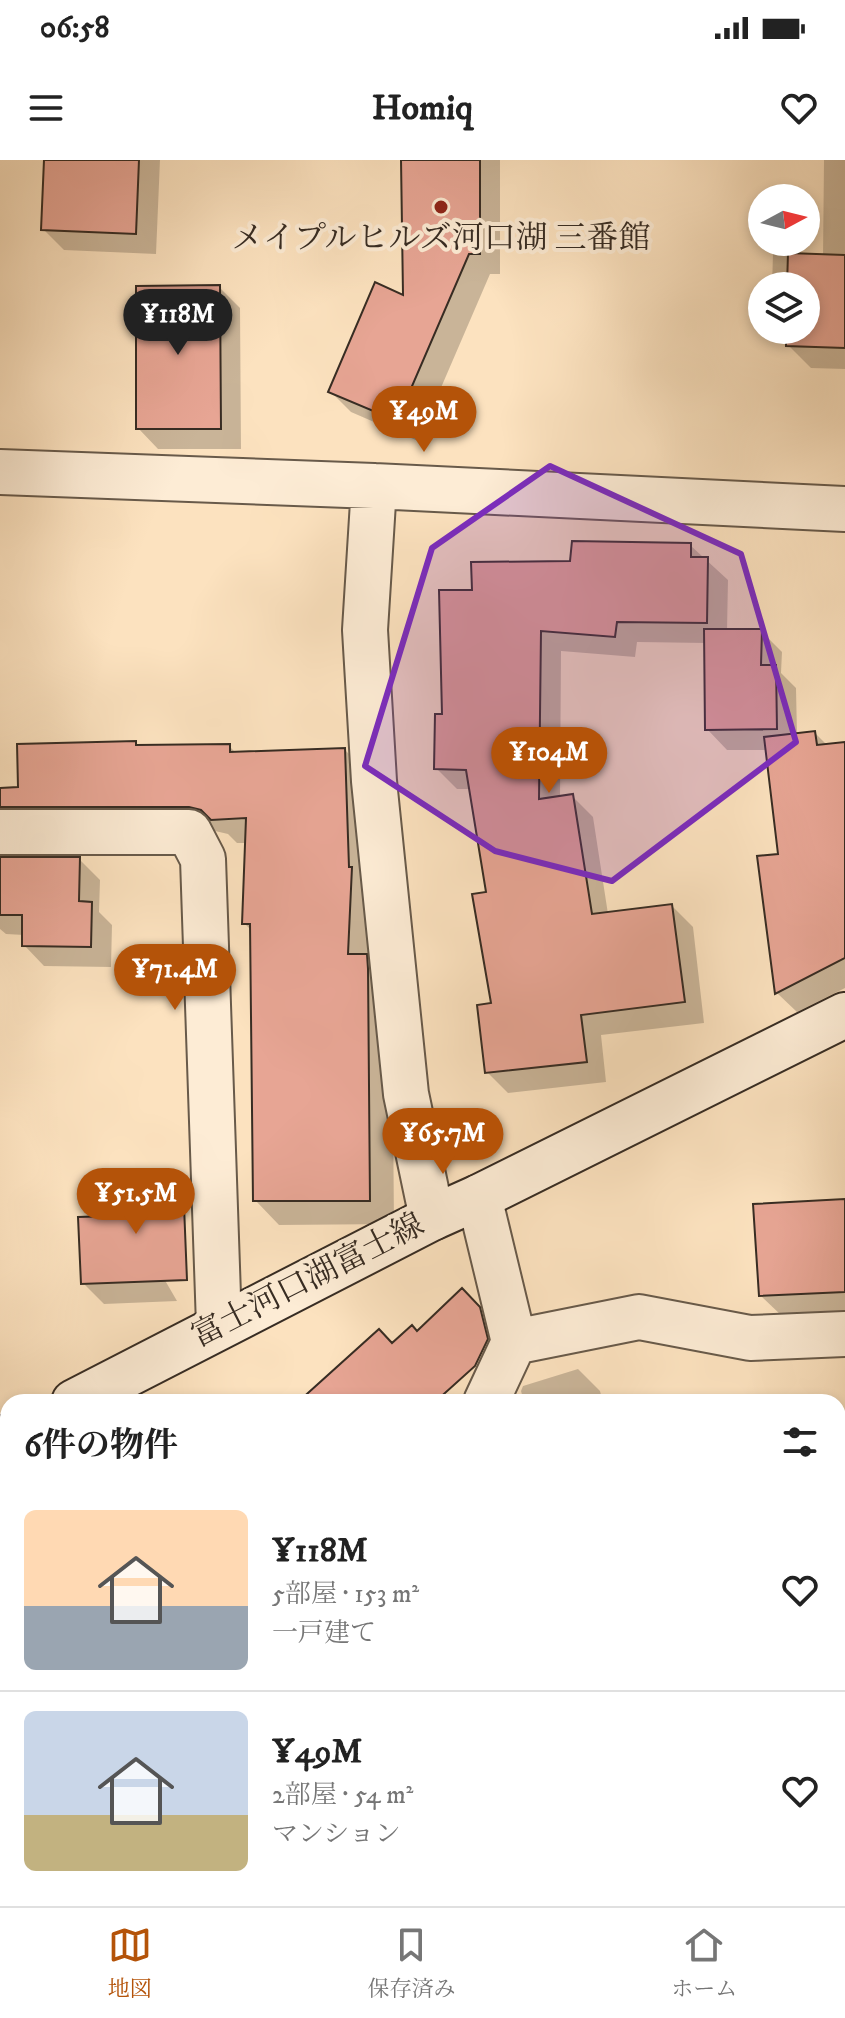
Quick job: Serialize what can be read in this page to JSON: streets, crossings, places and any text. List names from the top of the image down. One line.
{"streets":{"street":["富士河口湖富士線"]},"places":["メイプルヒルズ河口湖 三番館"],"north":"right","page":{"status":"06:58","header":"Homiq","price":["¥118M","¥49M","¥104M","¥71.4M","¥65.7M","¥51.5M"],"heading":"6件の物件","list":[{"name":"¥118M","note":"5部屋 · 153 m² · 一戸建て"},{"name":"¥49M","note":"2部屋 · 54 m² · マンション"}],"tabs":["地図","保存済み","ホーム"]}}
